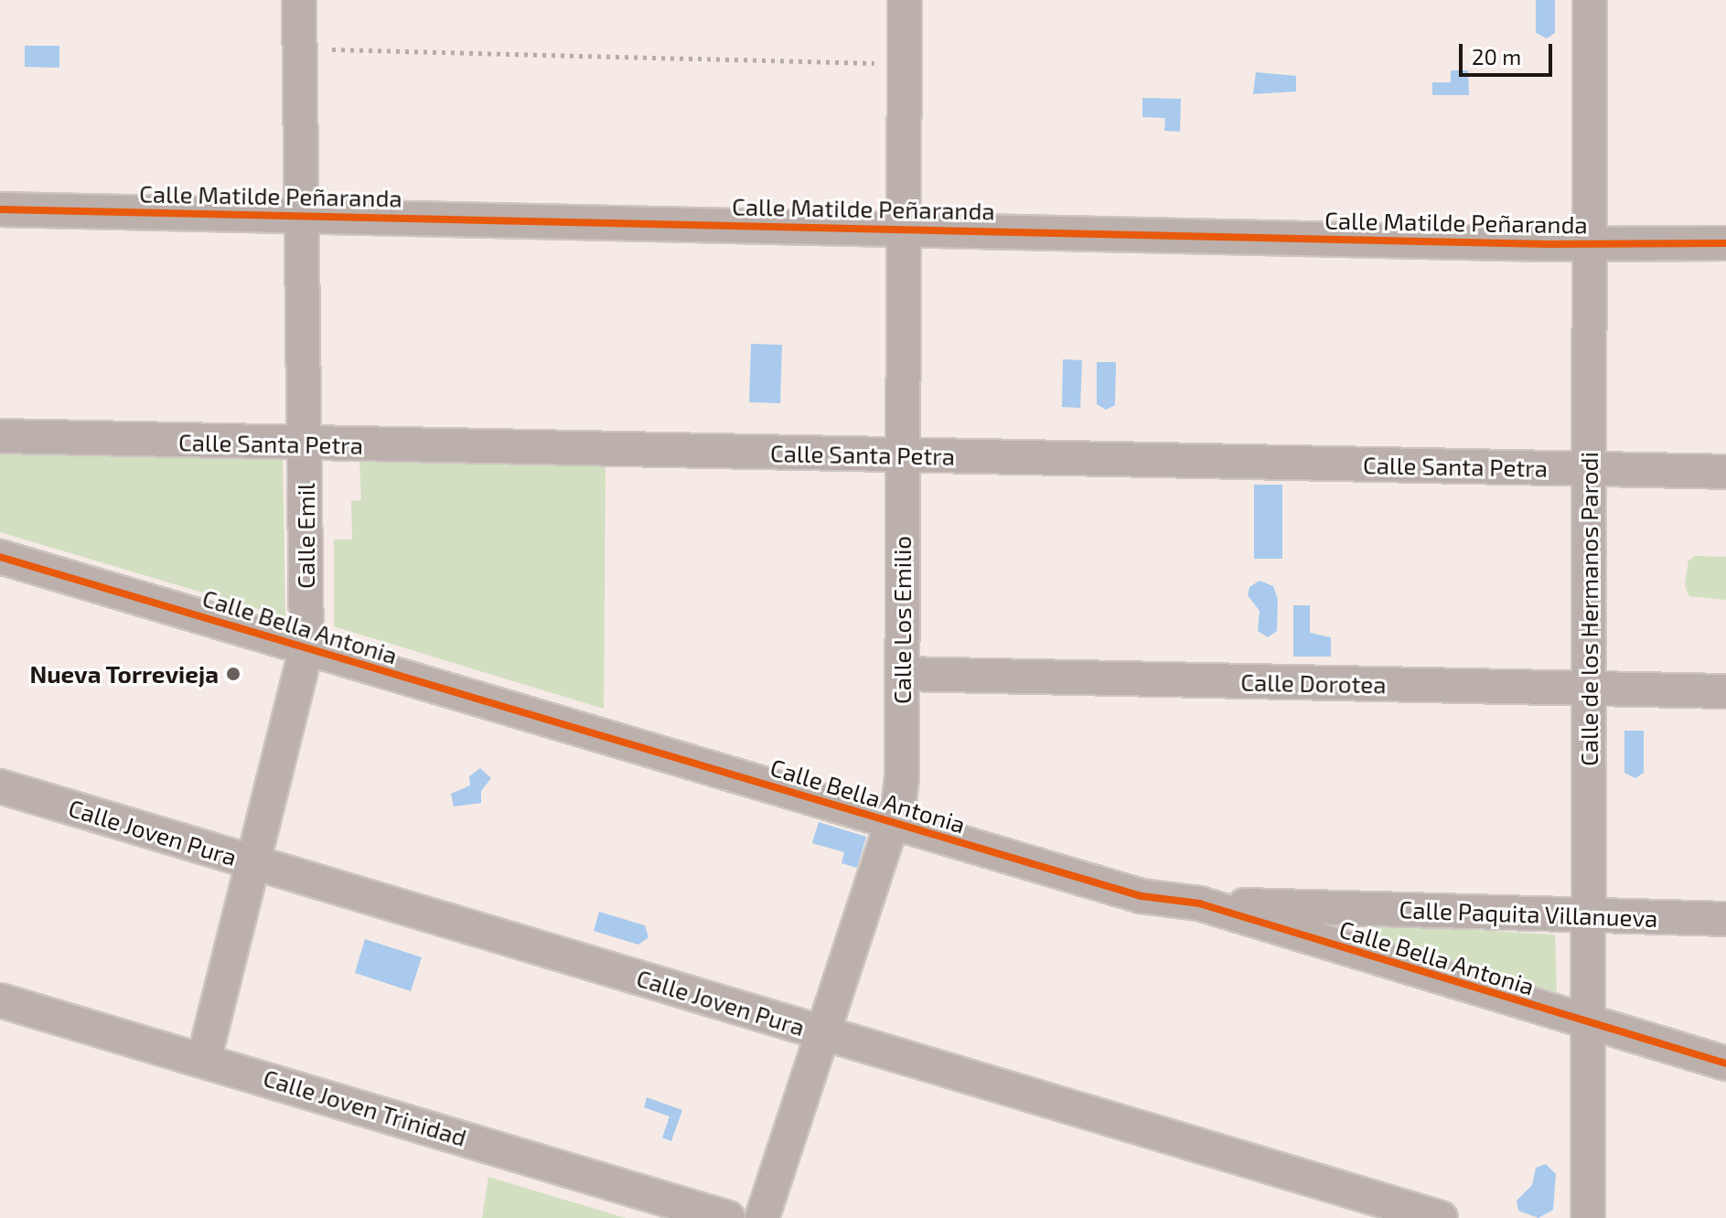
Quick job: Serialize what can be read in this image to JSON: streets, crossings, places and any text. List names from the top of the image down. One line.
{"streets":{"street":["Calle Matilde Peñaranda","Calle Santa Petra","Calle Emil","Calle de los Hermanos Parodi","Calle Los Emilio","Calle Bella Antonia","Calle Dorotea","Calle Joven Pura","Calle Paquita Villanueva","Calle Joven Trinidad"]},"crossings":[["Calle Matilde Peñaranda","Calle Emil"],["Calle Matilde Peñaranda","Calle de los Hermanos Parodi"],["Calle Matilde Peñaranda","Calle Los Emilio"],["Calle Santa Petra","Calle Emil"],["Calle Santa Petra","Calle de los Hermanos Parodi"],["Calle Santa Petra","Calle Los Emilio"],["Calle Emil","Calle Bella Antonia"],["Calle Emil","Calle Joven Pura"],["Calle Emil","Calle Joven Trinidad"],["Calle de los Hermanos Parodi","Calle Bella Antonia"],["Calle de los Hermanos Parodi","Calle Dorotea"],["Calle de los Hermanos Parodi","Calle Paquita Villanueva"],["Calle Los Emilio","Calle Bella Antonia"],["Calle Los Emilio","Calle Dorotea"],["Calle Los Emilio","Calle Joven Pura"],["Calle Bella Antonia","Calle Paquita Villanueva"]],"places":["Nueva Torrevieja"],"scale_bar":"20 m"}
